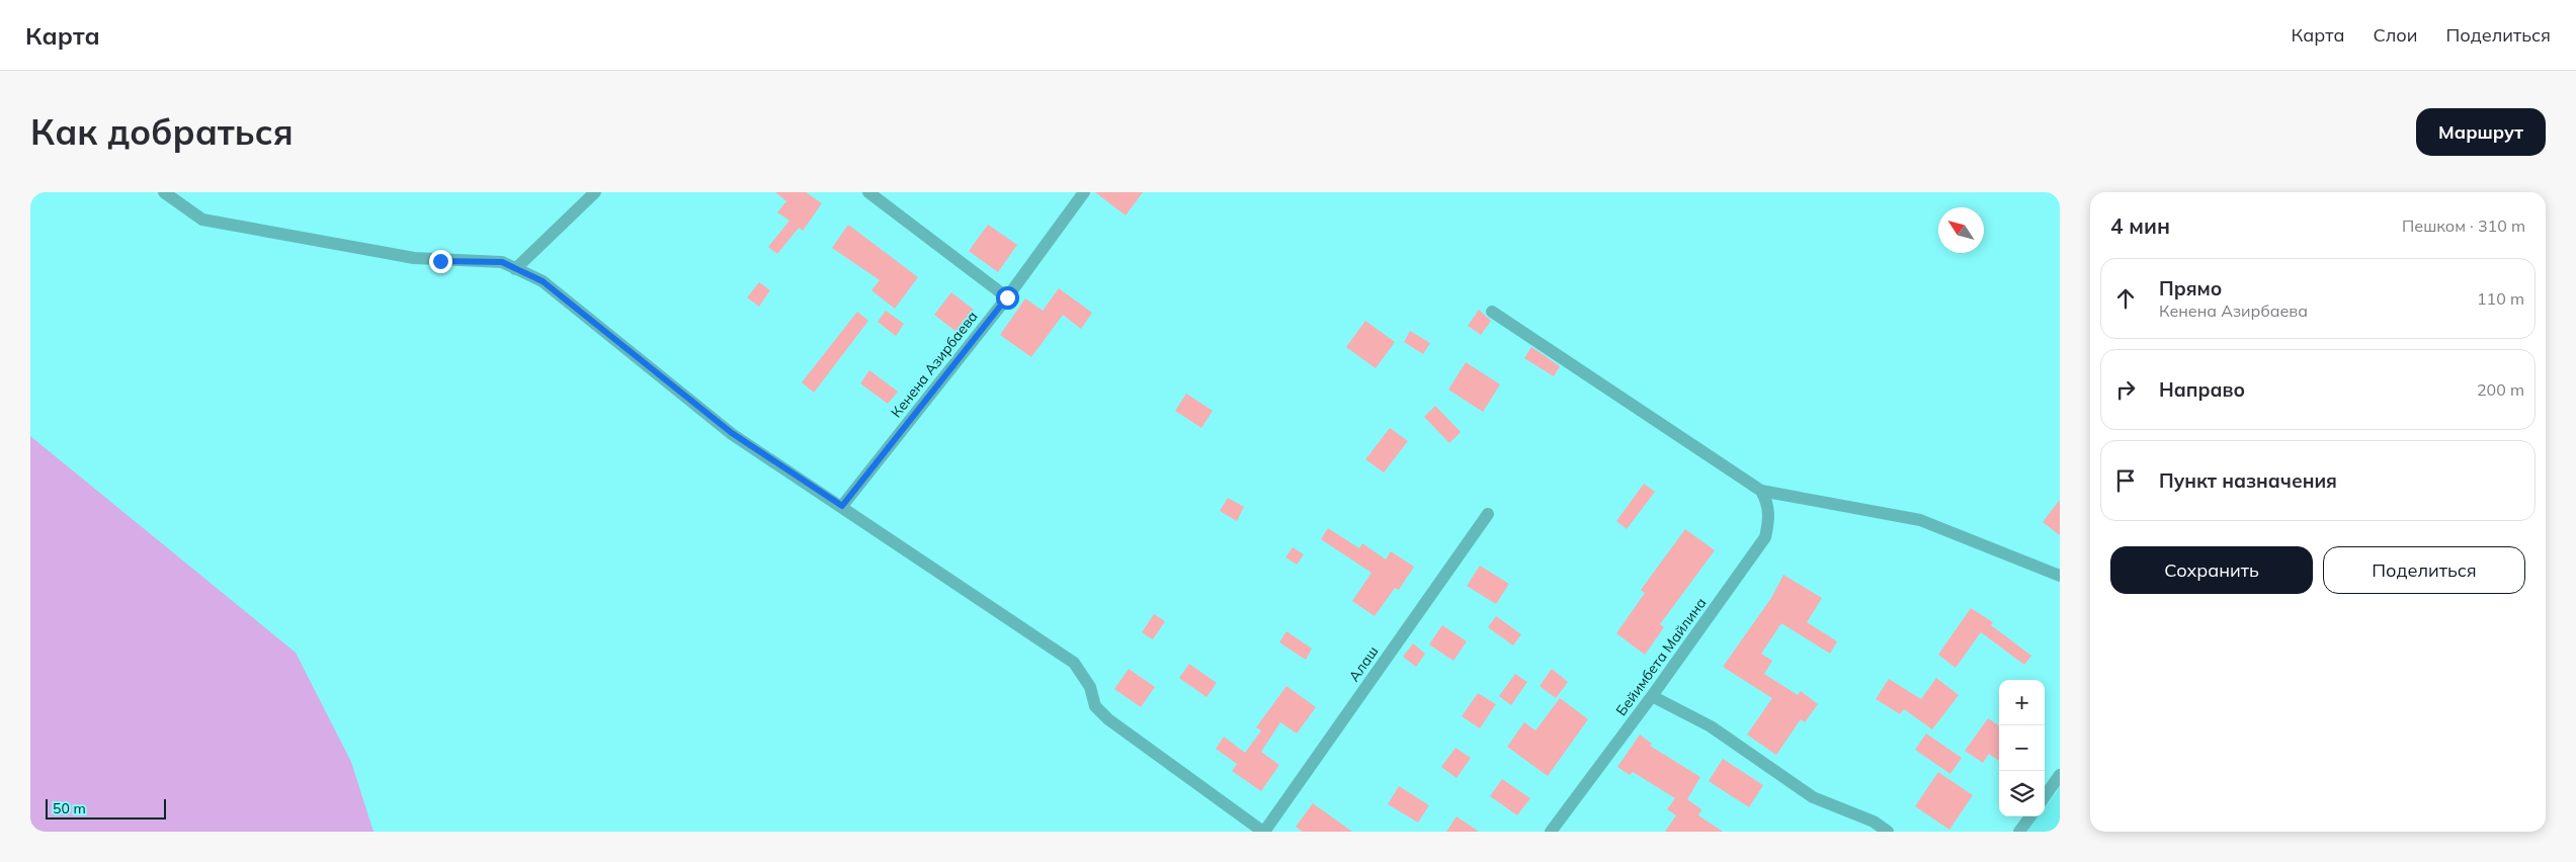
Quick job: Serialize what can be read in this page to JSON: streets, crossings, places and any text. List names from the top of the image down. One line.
{"streets":{"street":["Кенена Азирбаева","Бейимбета Майлина","Алаш"]},"scale_bar":"50 m","north":"top left","page":{"header":"Карта","nav":["Карта","Слои","Поделиться"],"buttons":["Маршрут",["Сохранить","Поделиться"]],"title":"Как добраться","heading":["4 мин","Пешком · 310 m"],"list":[["Прямо","Кенена Азирбаева","110 m"],["Направо","200 m"],"Пункт назначения"],"map_buttons":["+","−"],"scale":"50 m"}}
